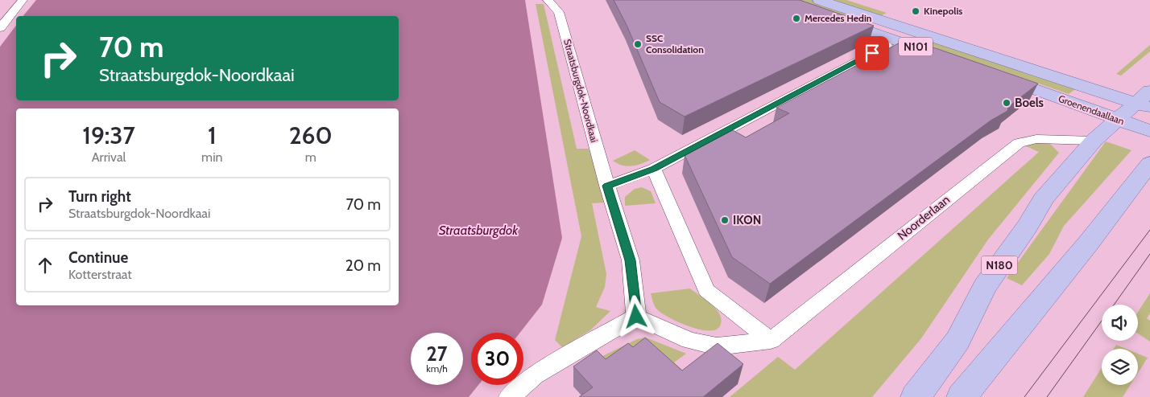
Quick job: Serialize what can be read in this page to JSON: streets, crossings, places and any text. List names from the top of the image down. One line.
{"streets":{"main road":["N101","Groenendaallaan","N180"],"street":["Straatsburgdok-Noordkaai","Noorderlaan"]},"crossings":[["Groenendaallaan","N180"],["Noorderlaan","N180"]],"water":["Straatsburgdok"],"places":["Kinepolis","Mercedes Hedin","SSC Consolidation","Boels","IKON"],"page":{"turn":["70 m","Straatsburgdok-Noordkaai"],"eta":["19:37","Arrival","1","min","260","m"],"list":[{"name":"Turn right","note":"Straatsburgdok-Noordkaai","value":"70 m"},{"name":"Continue","note":"Kotterstraat","value":"20 m"}],"speed":"27 km/h","limit":"30"}}
